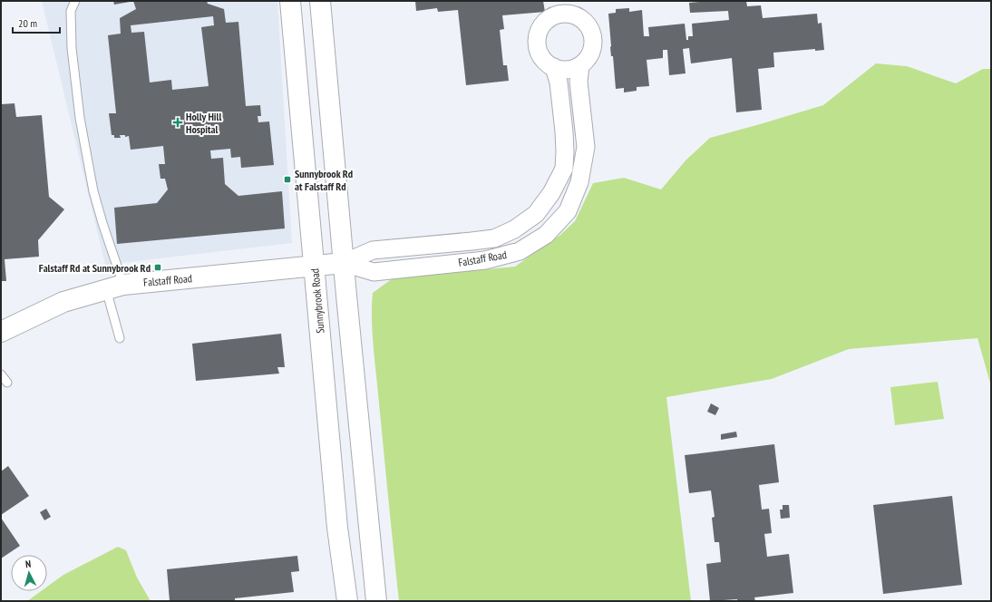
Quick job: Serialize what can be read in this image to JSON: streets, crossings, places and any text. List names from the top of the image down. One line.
{"streets":{"main road":["Falstaff Road","Sunnybrook Road"]},"crossings":[["Falstaff Road","Sunnybrook Road"]],"places":{"health":["Holly Hill Hospital"],"transit":["Sunnybrook Rd at Falstaff Rd","Falstaff Rd at Sunnybrook Rd"]},"scale_bar":"20 m","north":"top"}
